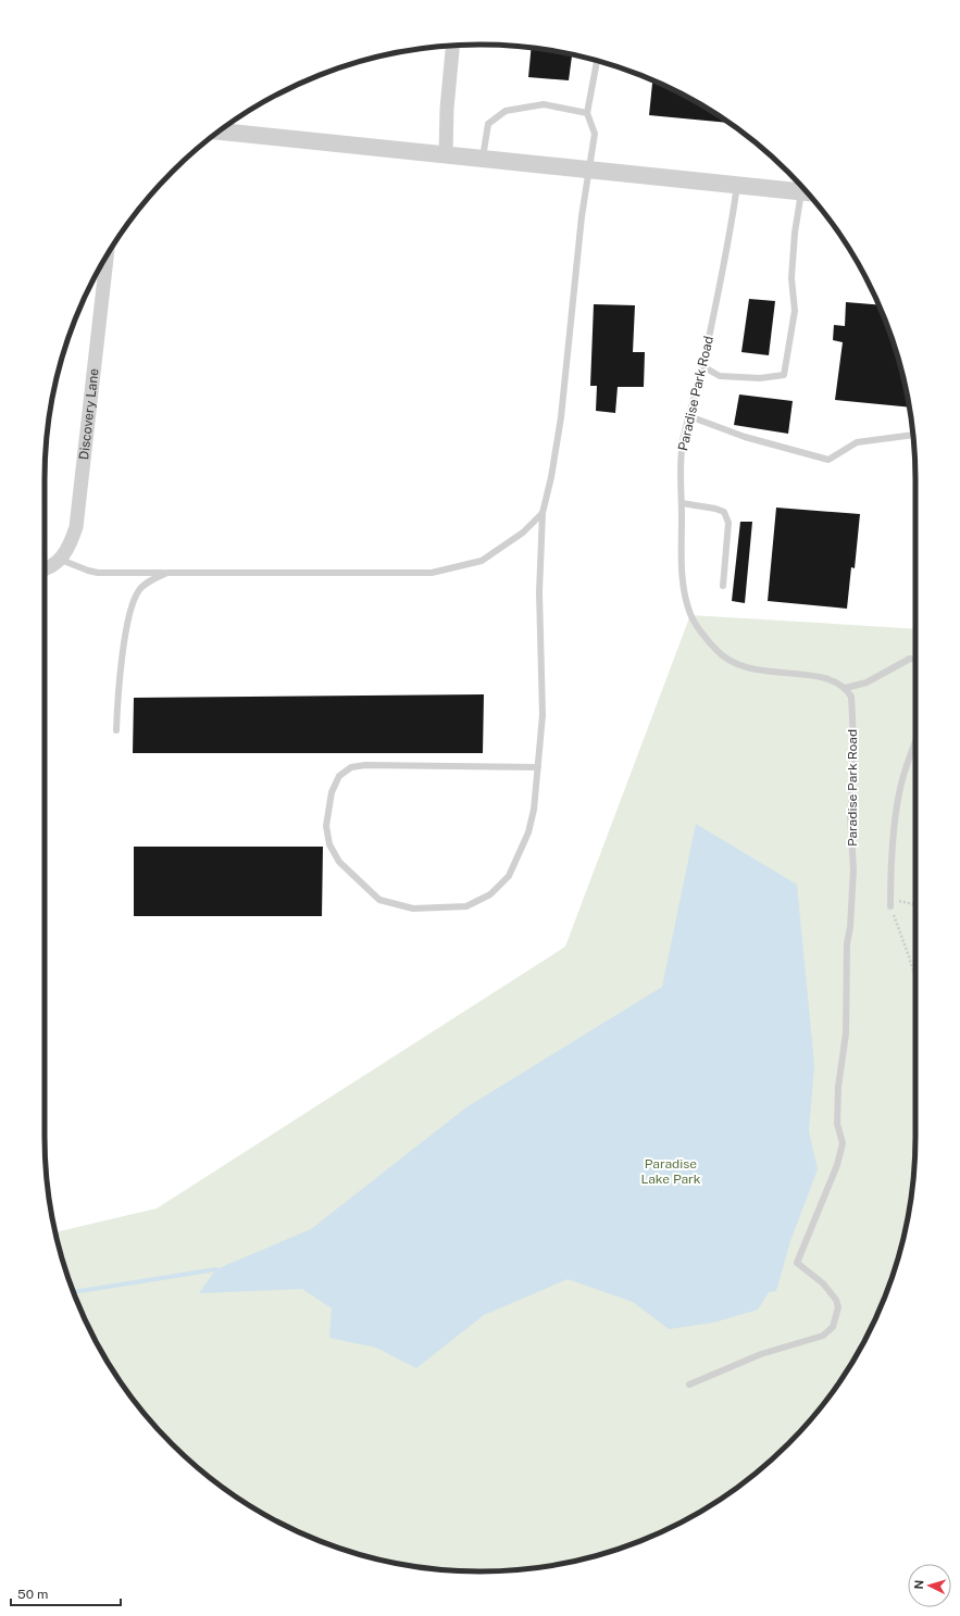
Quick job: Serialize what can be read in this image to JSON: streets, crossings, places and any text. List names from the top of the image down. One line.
{"streets":{"street":["Discovery Lane"],"lane":["Paradise Park Road"]},"parks":["Paradise Lake Park"],"scale_bar":"50 m","north":"left"}
